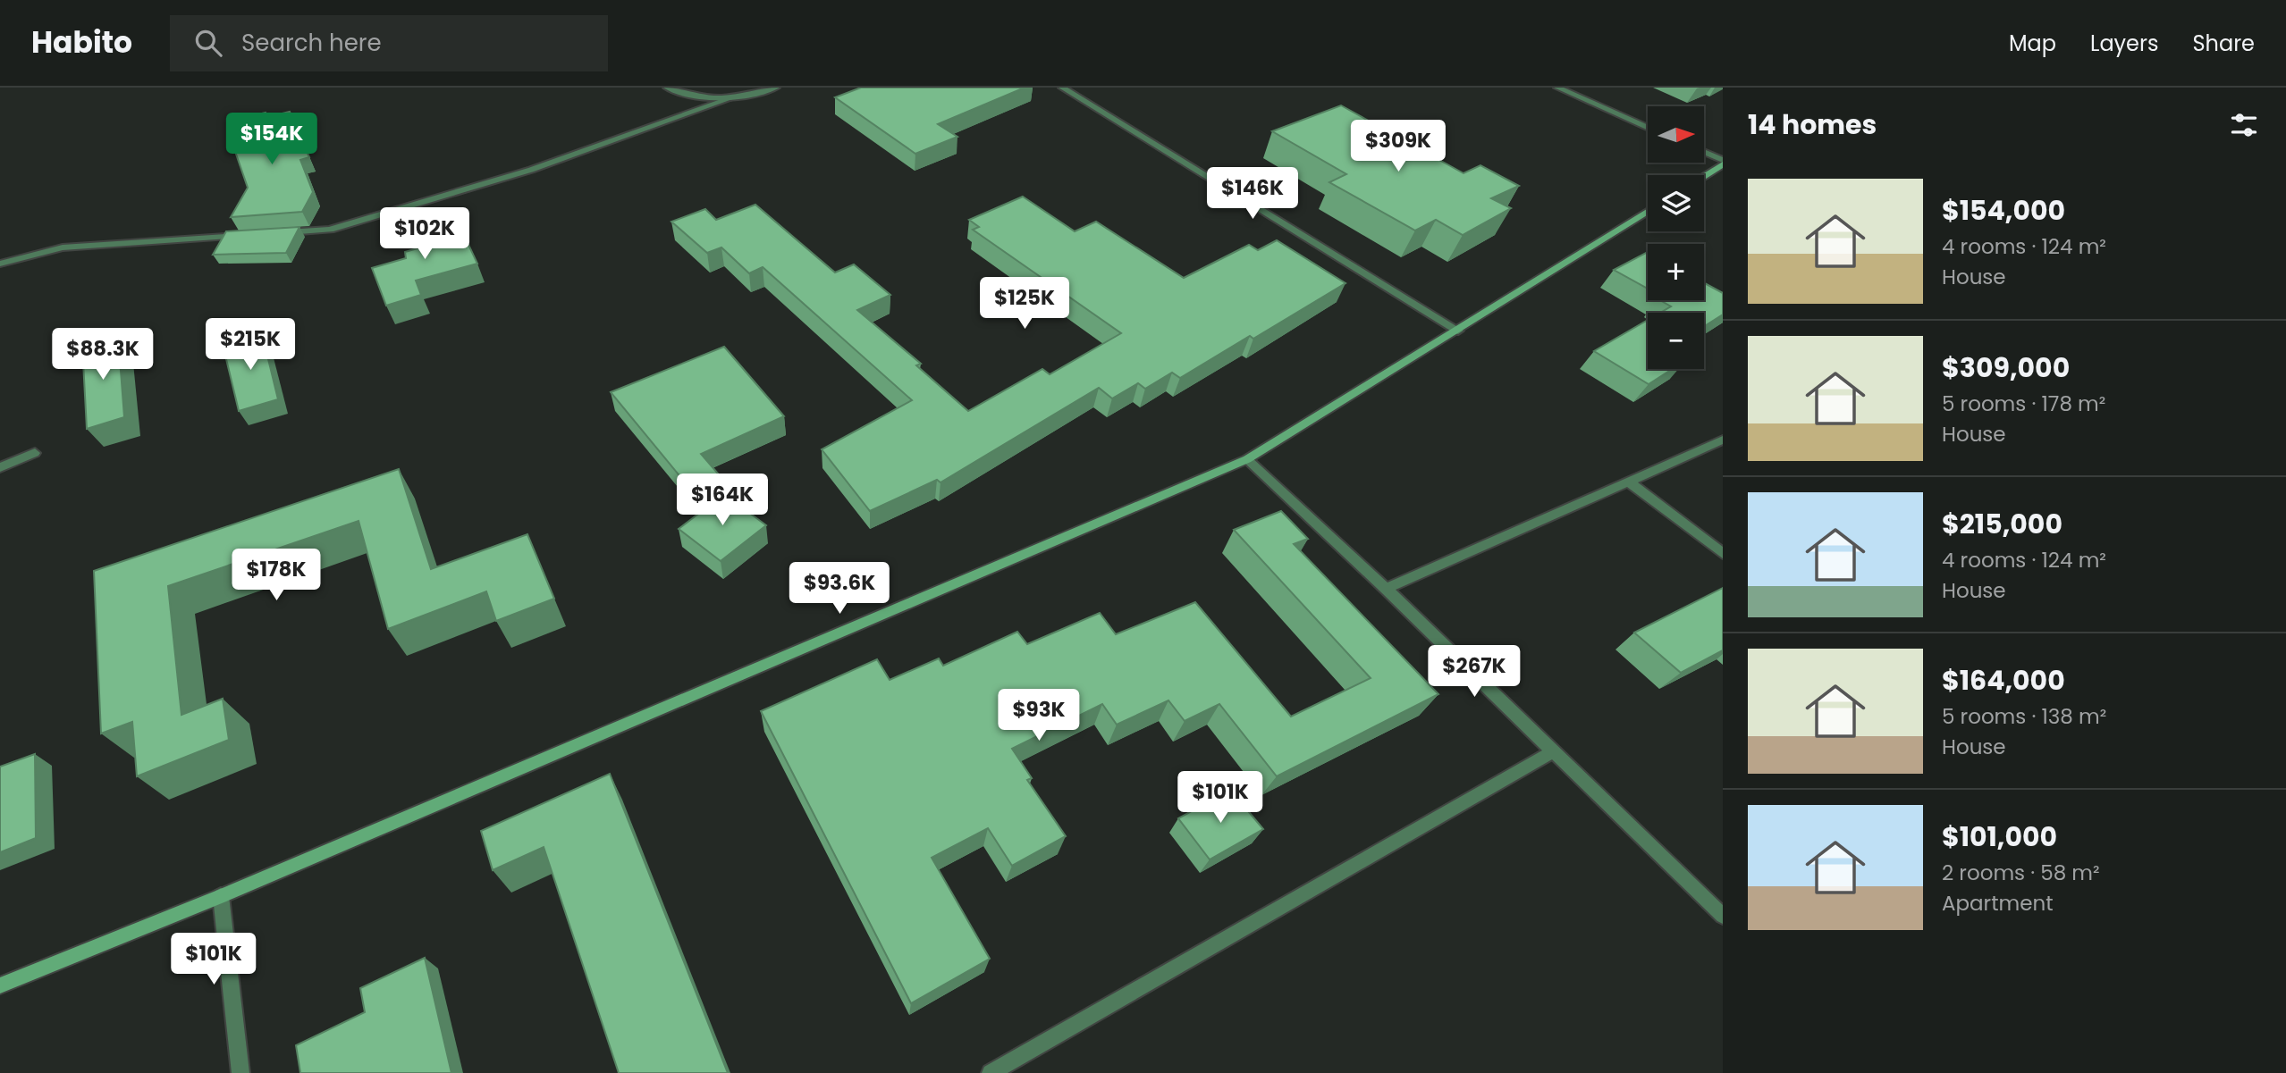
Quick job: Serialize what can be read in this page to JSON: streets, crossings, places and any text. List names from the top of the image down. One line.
{"north":"right","page":{"header":"Habito","search":"Search here","nav":["Map","Layers","Share"],"heading":"14 homes","map_buttons":["+","−"],"price":["$154K","$309K","$146K","$102K","$125K","$215K","$88.3K","$164K","$178K","$93.6K","$267K","$93K","$101K","$101K"],"list":[{"name":"$154,000","note":"4 rooms · 124 m² · House"},{"name":"$309,000","note":"5 rooms · 178 m² · House"},{"name":"$215,000","note":"4 rooms · 124 m² · House"},{"name":"$164,000","note":"5 rooms · 138 m² · House"},{"name":"$101,000","note":"2 rooms · 58 m² · Apartment"}]}}
